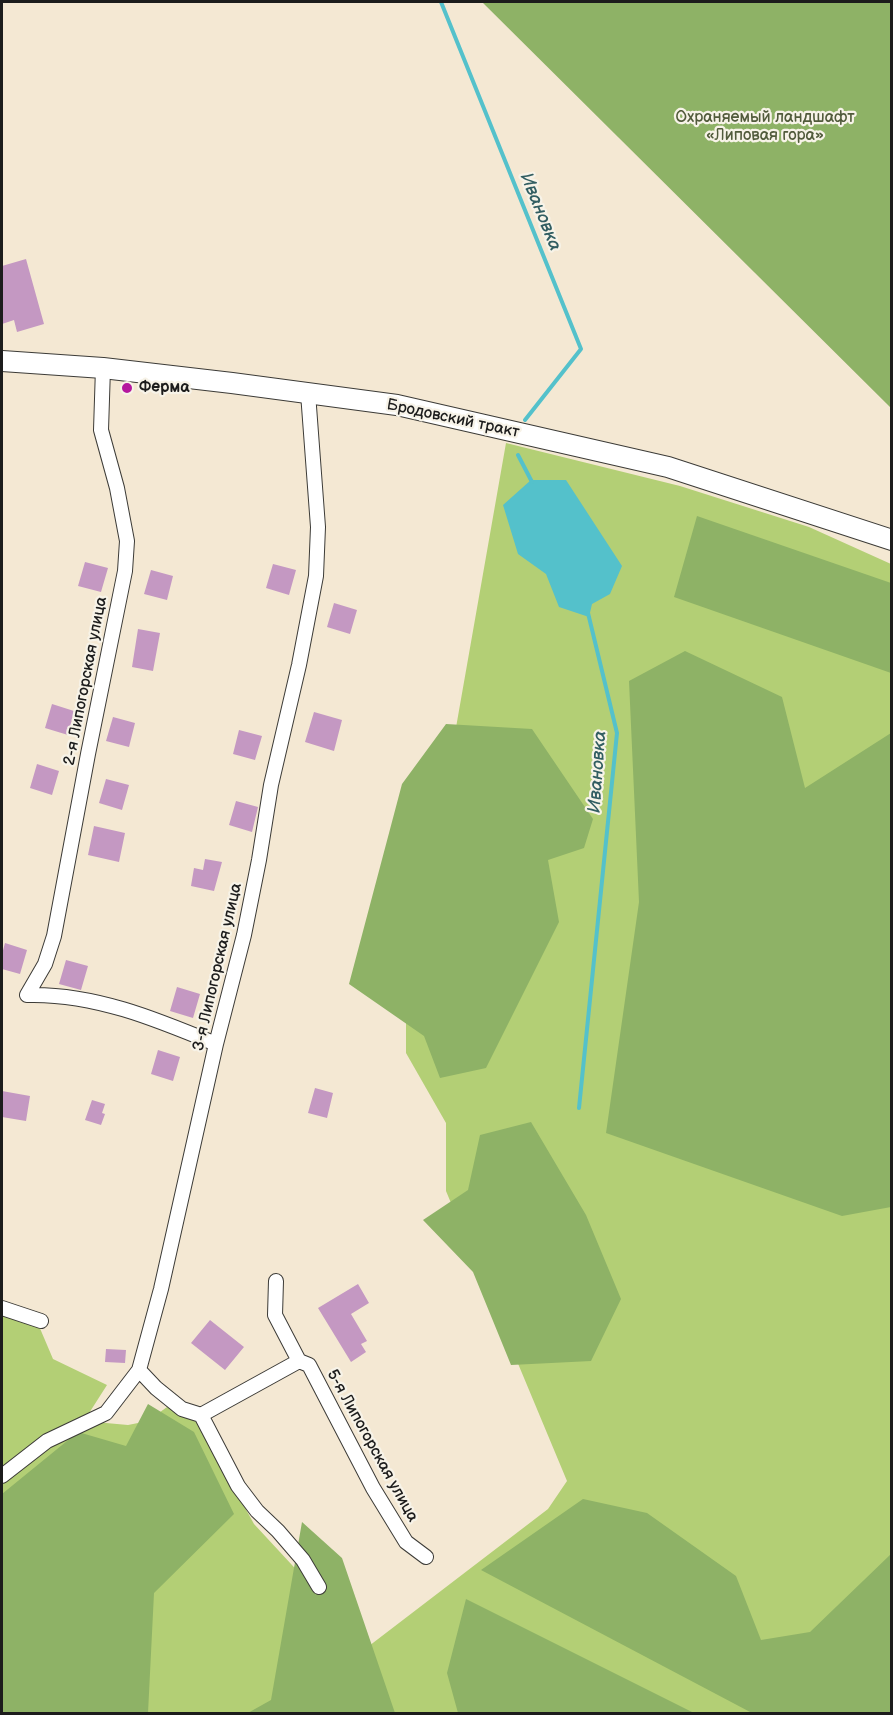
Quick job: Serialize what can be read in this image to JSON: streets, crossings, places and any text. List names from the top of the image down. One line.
{"streets":{"street":["Бродовский тракт","2-я Липогорская улица","3-я Липогорская улица","5-я Липогорская улица"]},"crossings":[["Бродовский тракт","2-я Липогорская улица"],["Бродовский тракт","3-я Липогорская улица"],["2-я Липогорская улица","3-я Липогорская улица"]],"water":["Ивановка"],"parks":["Охраняемый ландшафт «Липовая гора»"],"places":["Ферма"]}
